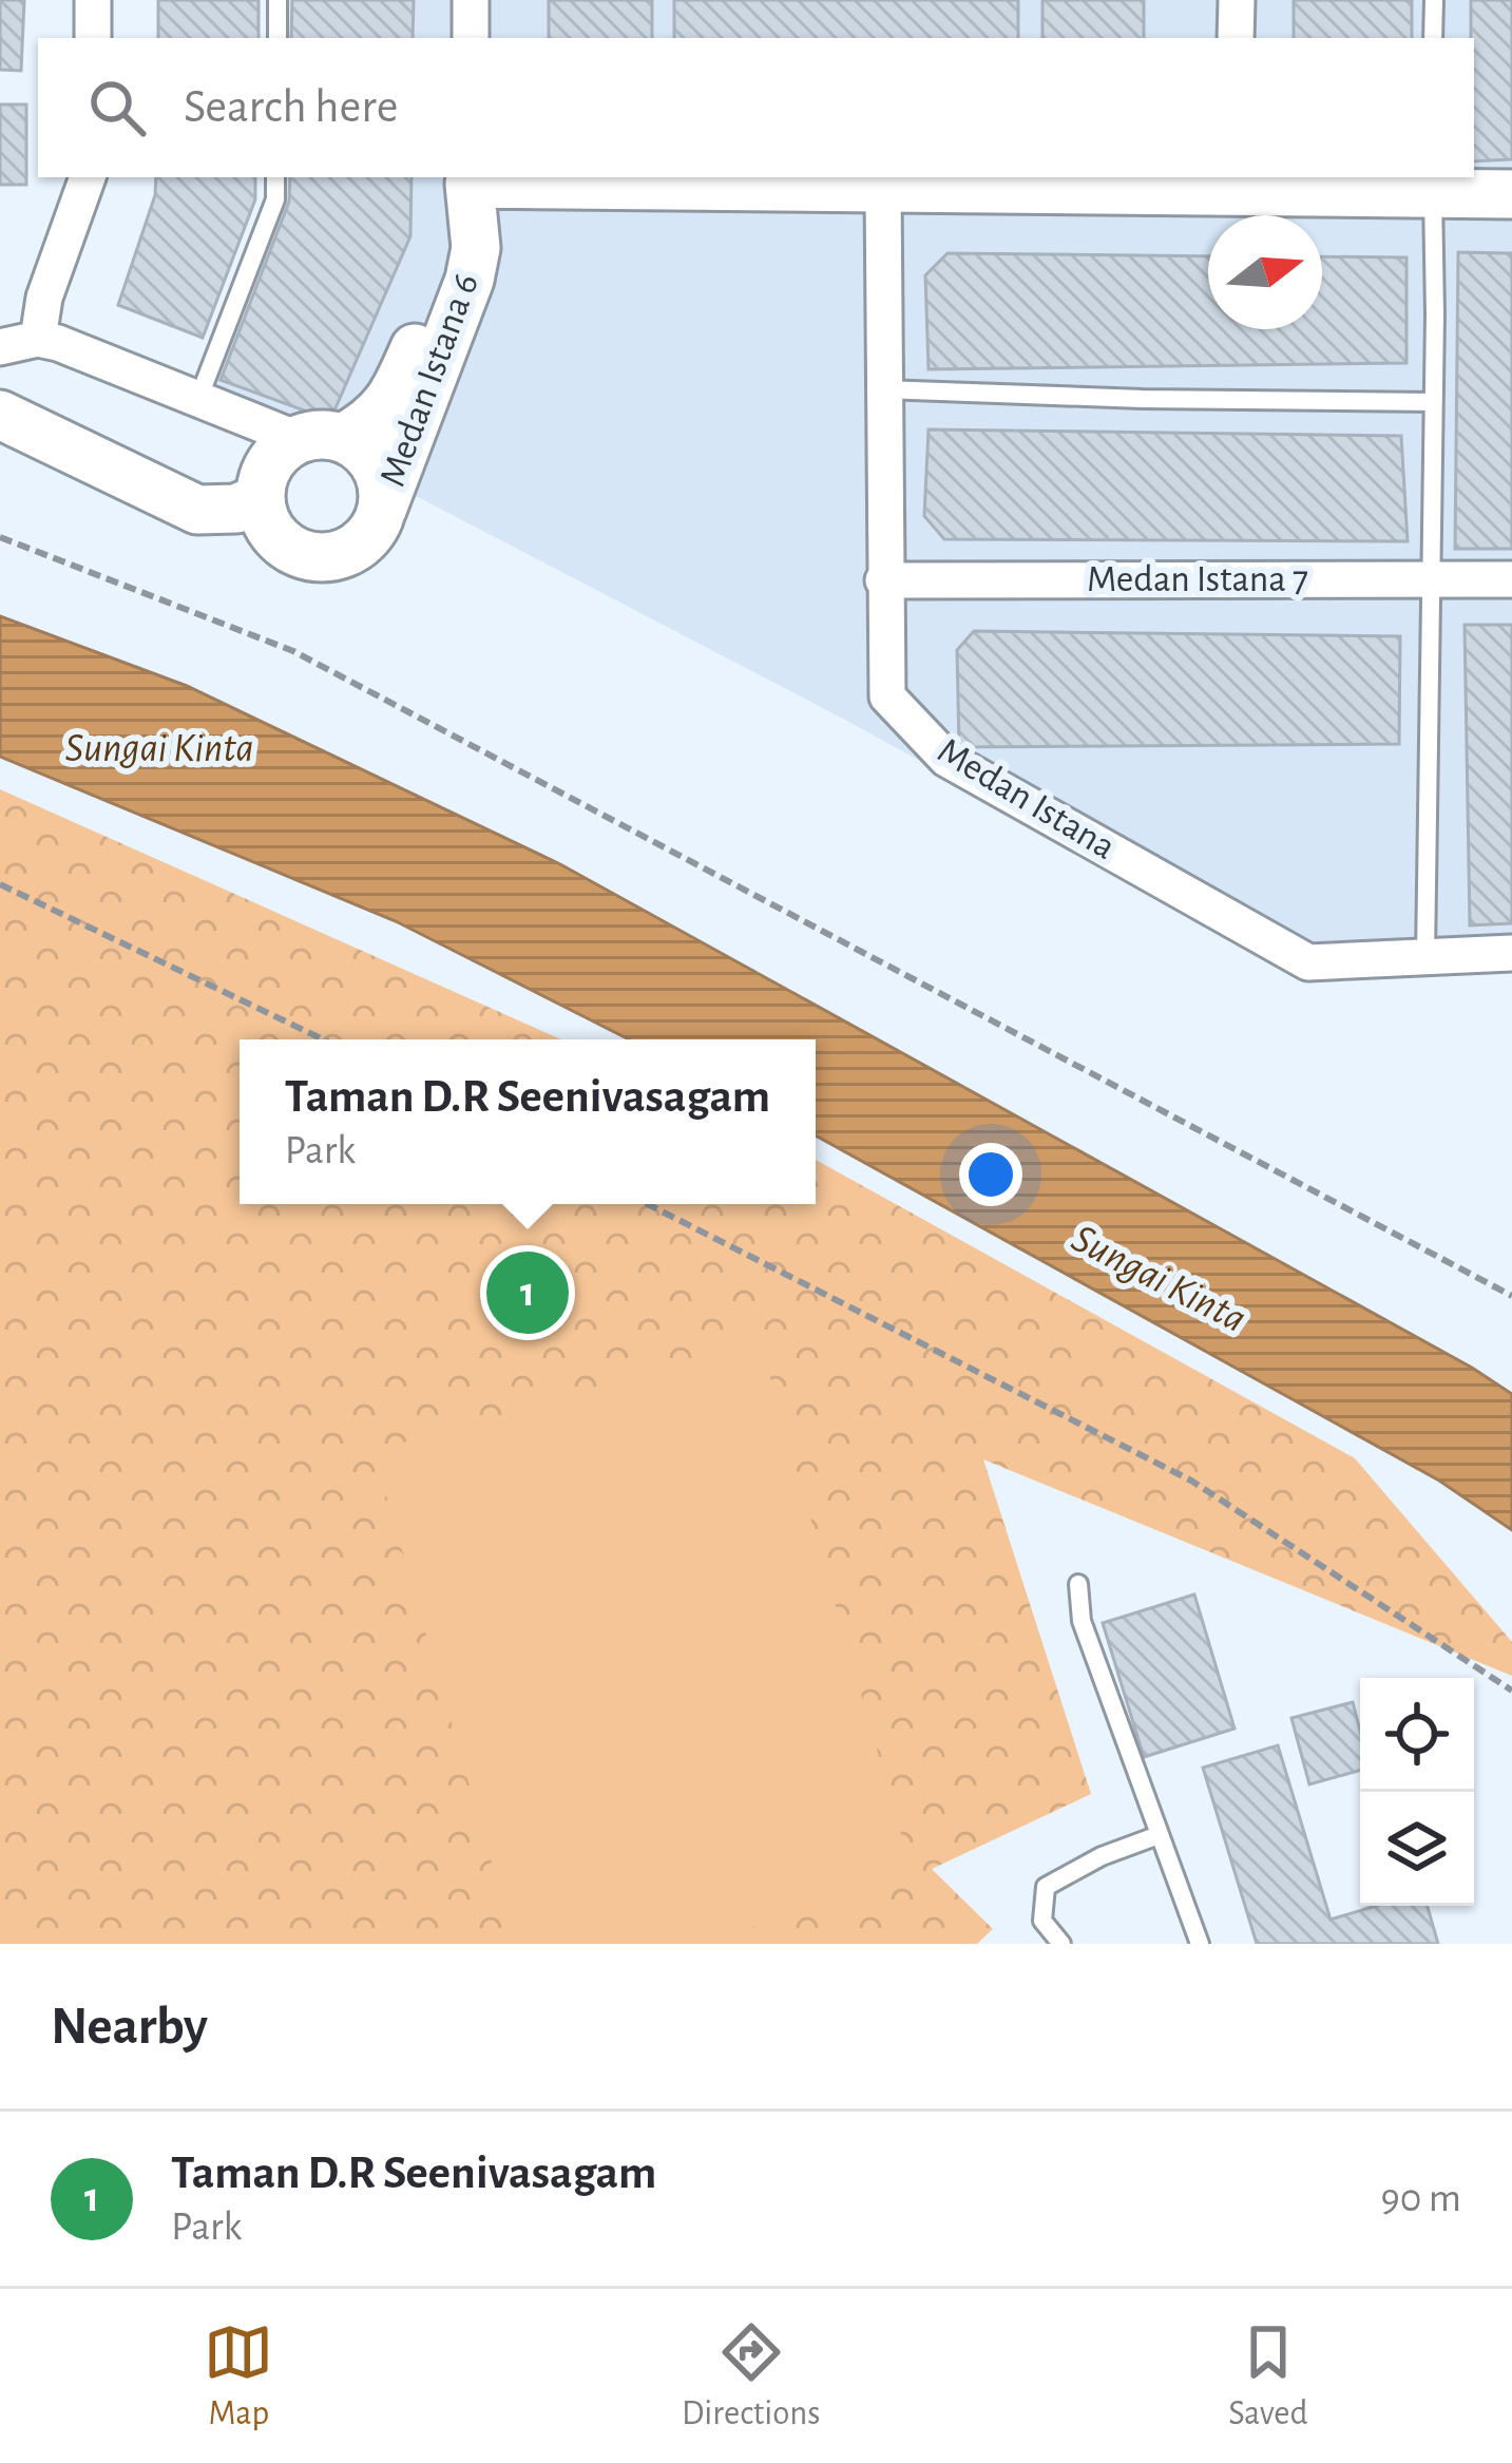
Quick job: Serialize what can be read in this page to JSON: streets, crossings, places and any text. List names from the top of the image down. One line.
{"streets":{"street":["Medan Istana 6","Medan Istana 7","Medan Istana"]},"crossings":[["Medan Istana 7","Medan Istana"]],"water":["Sungai Kinta"],"north":"right","page":{"search":"Search here","popup":["Taman D.R Seenivasagam","Park"],"pins":"1","heading":"Nearby","list":[{"mark":"1","name":"Taman D.R Seenivasagam","note":"Park","value":"90 m"}],"nav":["Map","Directions","Saved"]}}
